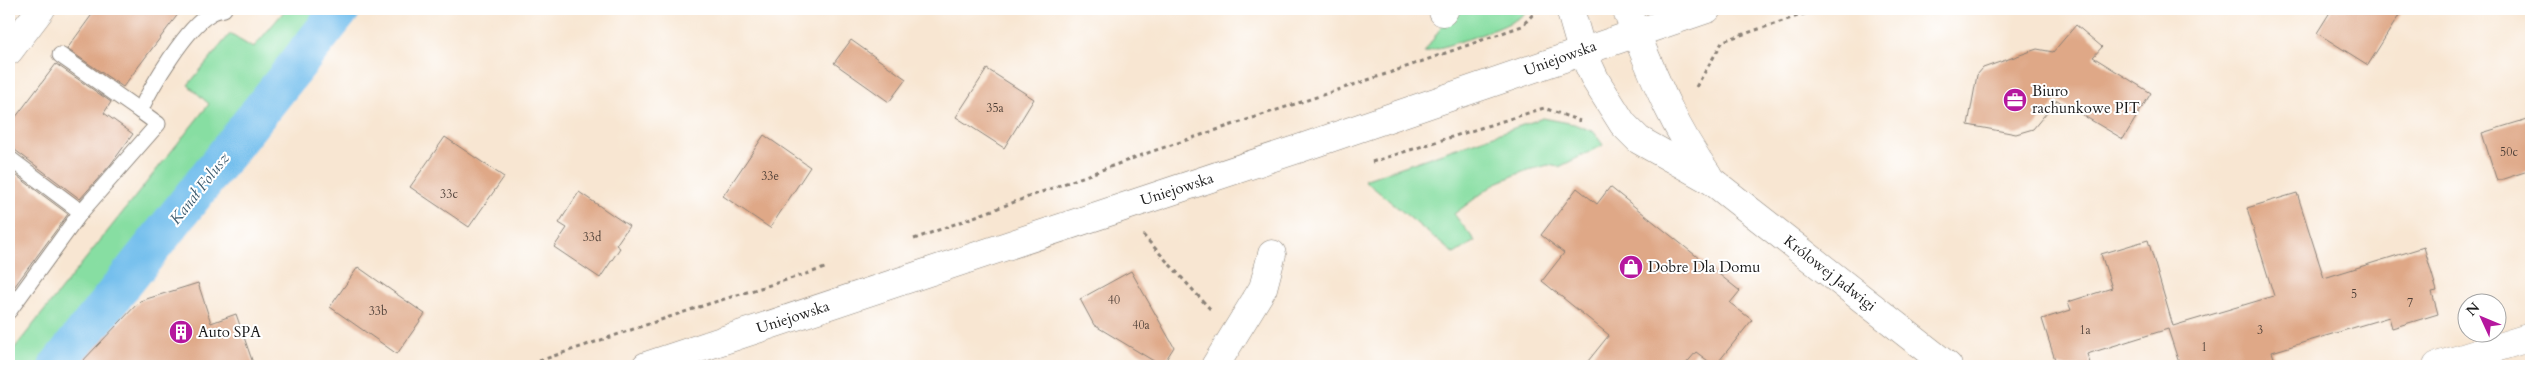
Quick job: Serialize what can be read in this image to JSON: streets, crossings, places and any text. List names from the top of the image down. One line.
{"streets":{"main road":["Uniejowska","Królowej Jadwigi"]},"crossings":[["Uniejowska","Królowej Jadwigi"]],"water":["Kanał Folusz"],"places":{"office":["Biuro rachunkowe PIT"],"shop":["Dobre Dla Domu"],"building":["Auto SPA"]},"house_numbers":["35a","50c","33e","33c","33d","5","40","7","33b","40a","1a","3","1"],"north":"top left"}
